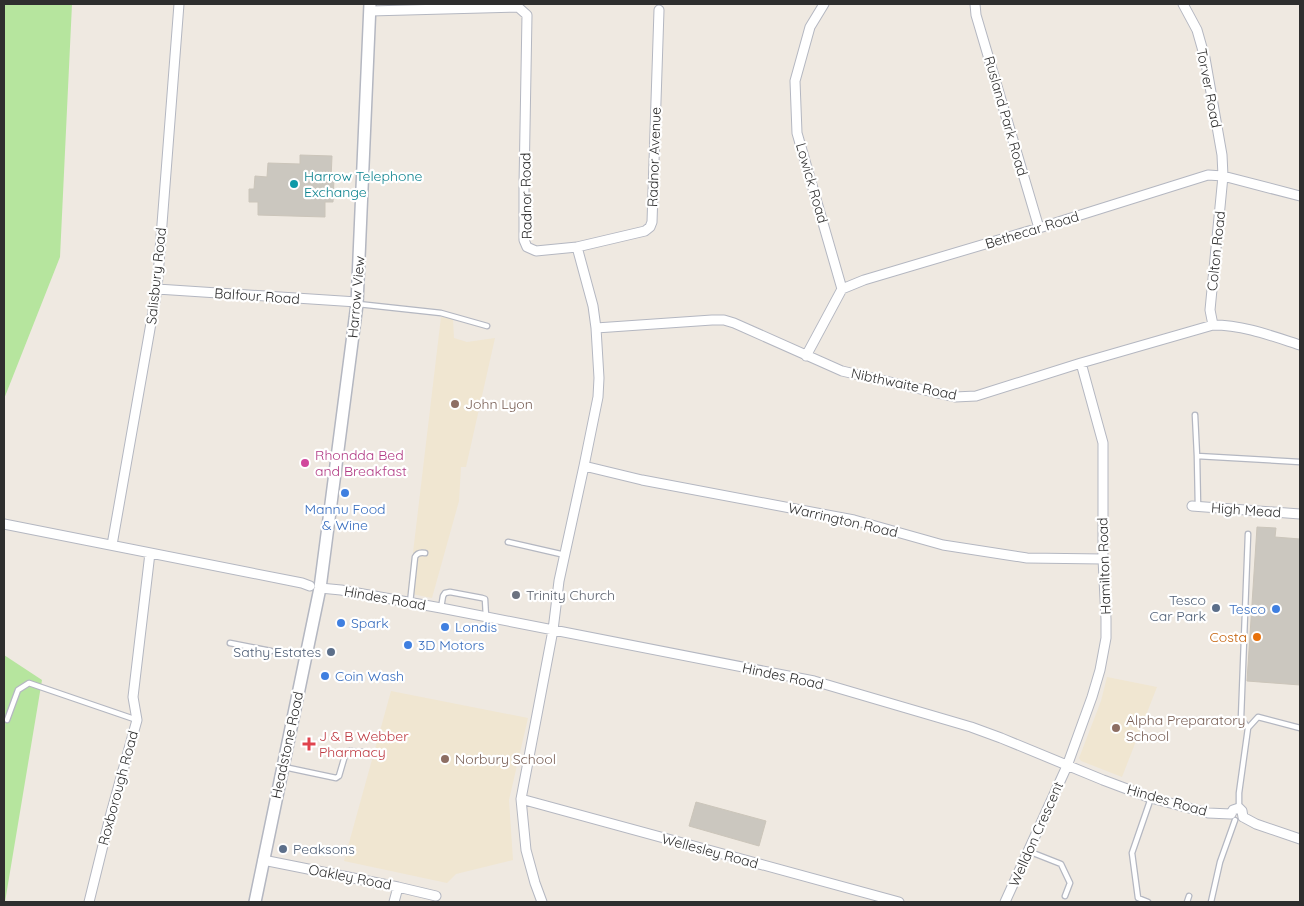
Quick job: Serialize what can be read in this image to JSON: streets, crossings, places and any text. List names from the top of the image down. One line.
{"streets":{"street":["Torver Road","Rusland Park Road","Radnor Avenue","Lowick Road","Radnor Road","Bethecar Road","Colton Road","Salisbury Road","Balfour Road","Harrow View","Nibthwaite Road","High Mead","Warrington Road","Hamilton Road","Hindes Road","Headstone Road","Roxborough Road","Welldon Crescent","Wellesley Road","Oakley Road"]},"crossings":[["Torver Road","Bethecar Road"],["Torver Road","Colton Road"],["Rusland Park Road","Bethecar Road"],["Radnor Avenue","Radnor Road"],["Lowick Road","Bethecar Road"],["Radnor Road","Harrow View"],["Bethecar Road","Colton Road"],["Colton Road","Nibthwaite Road"],["Salisbury Road","Balfour Road"],["Salisbury Road","Hindes Road"],["Balfour Road","Harrow View"],["Harrow View","Hindes Road"],["Harrow View","Headstone Road"],["Nibthwaite Road","Hamilton Road"],["Warrington Road","Hamilton Road"],["Hamilton Road","Hindes Road"],["Hamilton Road","Welldon Crescent"],["Hindes Road","Headstone Road"],["Hindes Road","Roxborough Road"],["Hindes Road","Welldon Crescent"],["Headstone Road","Oakley Road"]],"places":{"other":["Harrow Telephone Exchange","John Lyon","Rhondda Bed and Breakfast","Mannu Food & Wine","Trinity Church","Tesco Car Park","Tesco","Spark","Londis","Costa","3D Motors","Sathy Estates","Coin Wash","Alpha Preparatory School","Norbury School","Peaksons"],"health":["J & B Webber Pharmacy"]}}
